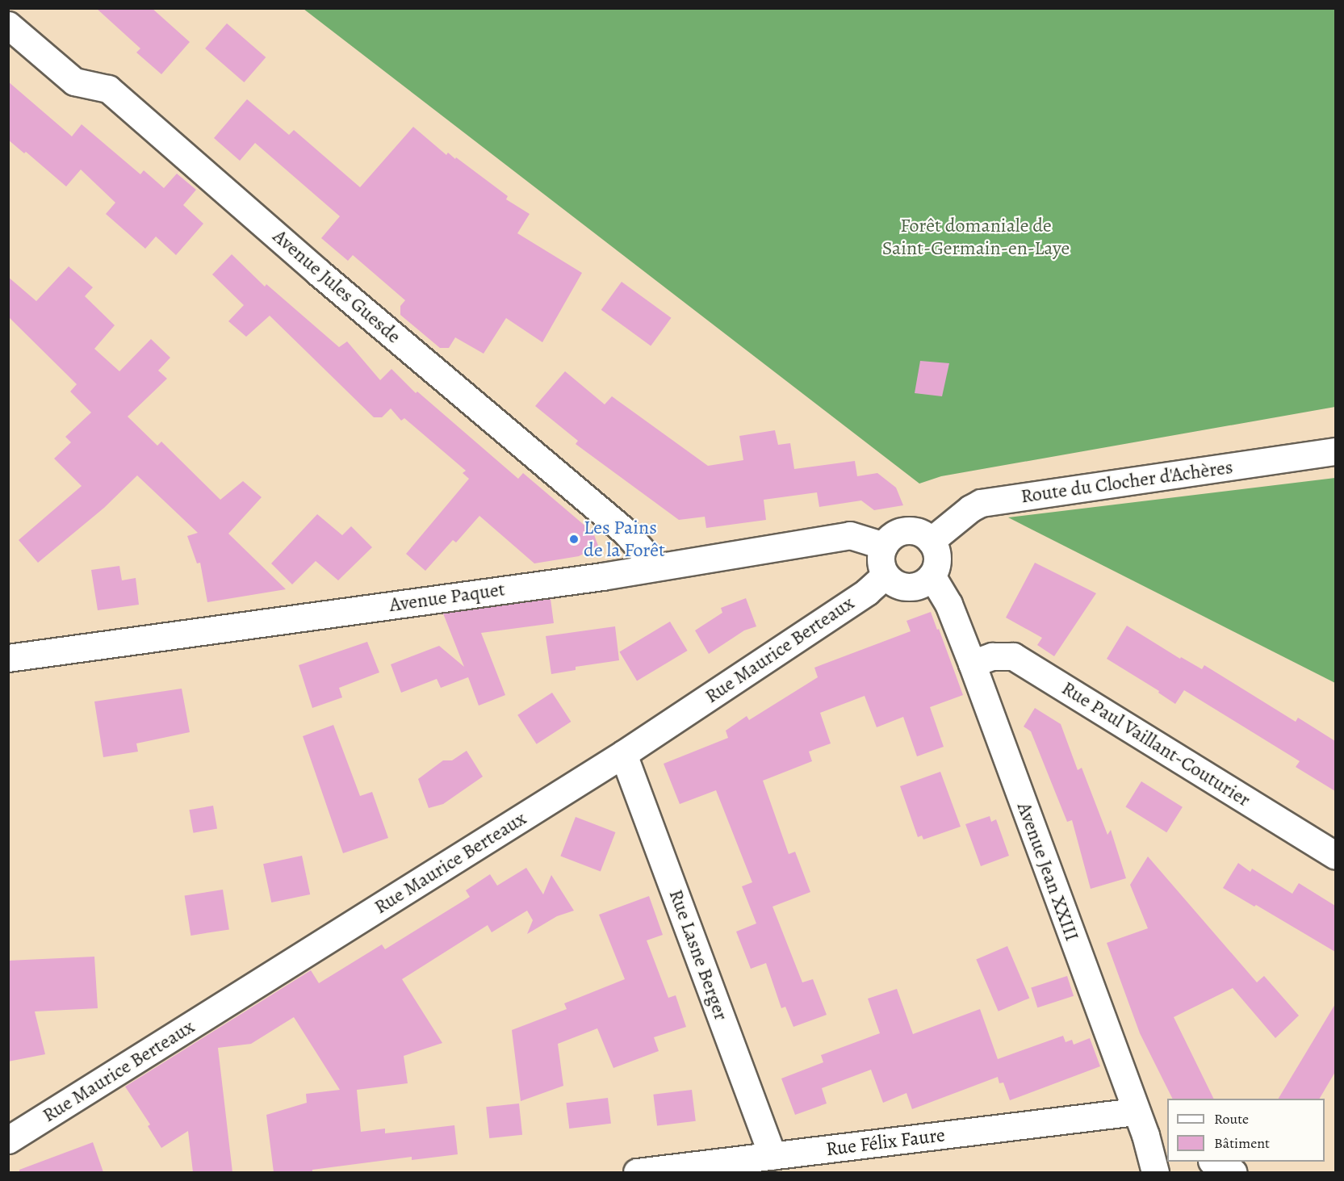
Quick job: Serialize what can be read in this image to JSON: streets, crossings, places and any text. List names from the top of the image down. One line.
{"streets":{"street":["Avenue Jules Guesde","Route du Clocher d'Achères","Avenue Paquet","Rue Maurice Berteaux","Rue Paul Vaillant-Couturier","Avenue Jean XXIII","Rue Lasne Berger","Rue Félix Faure"]},"crossings":[["Avenue Jules Guesde","Avenue Paquet"],["Route du Clocher d'Achères","Avenue Paquet"],["Route du Clocher d'Achères","Rue Maurice Berteaux"],["Route du Clocher d'Achères","Avenue Jean XXIII"],["Avenue Paquet","Rue Maurice Berteaux"],["Avenue Paquet","Avenue Jean XXIII"],["Rue Maurice Berteaux","Avenue Jean XXIII"],["Rue Maurice Berteaux","Rue Lasne Berger"],["Rue Paul Vaillant-Couturier","Avenue Jean XXIII"],["Avenue Jean XXIII","Rue Félix Faure"],["Rue Lasne Berger","Rue Félix Faure"]],"parks":["Forêt domaniale de Saint-Germain-en-Laye"],"places":["Les Pains de la Forêt"],"legend":["Route","Bâtiment"]}
